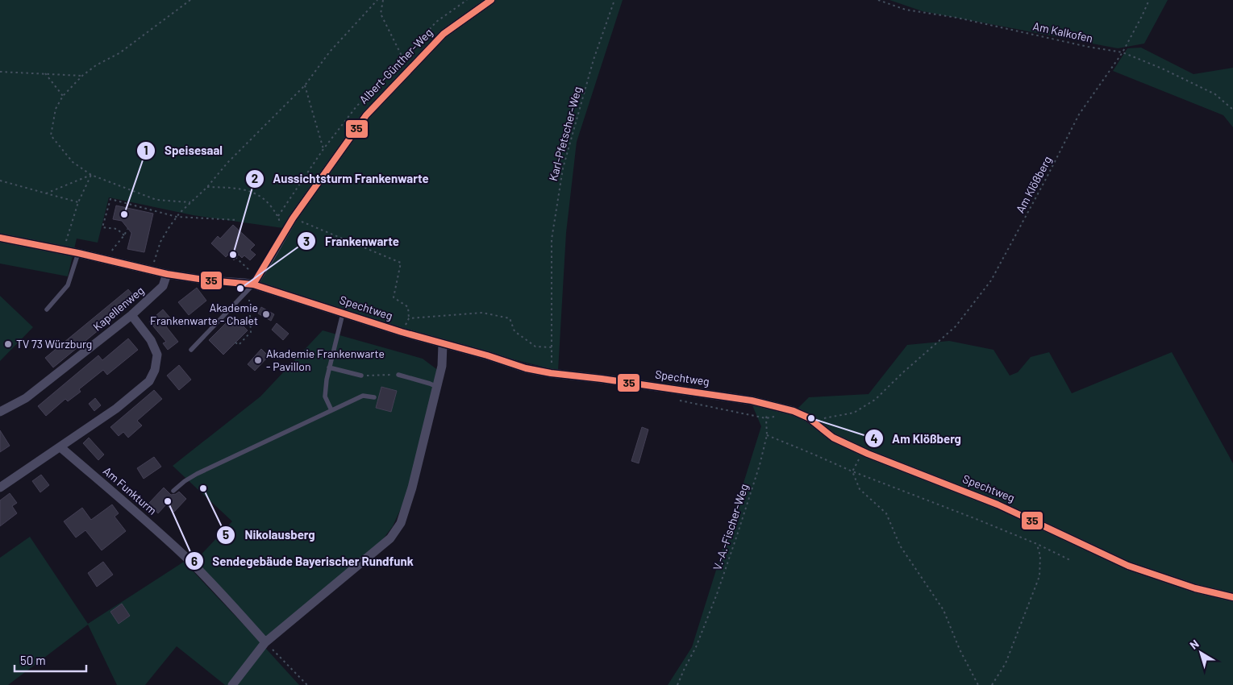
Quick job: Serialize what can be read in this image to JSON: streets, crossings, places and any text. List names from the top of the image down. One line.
{"streets":{"street":["Albert-Günther-Weg","Spechtweg","Kapellenweg","Am Funkturm"],"path":["Am Kalkofen","Karl-Pfetscher-Weg","Am Klößberg","V.-A.-Fischer-Weg"]},"crossings":[["Am Kalkofen","Am Klößberg"],["Albert-Günther-Weg","Spechtweg"],["Karl-Pfetscher-Weg","Spechtweg"],["Am Klößberg","Spechtweg"],["Spechtweg","Kapellenweg"]],"places":["Speisesaal","Aussichtsturm Frankenwarte","Frankenwarte","Akademie Frankenwarte - Chalet","TV 73 Würzburg","Akademie Frankenwarte - Pavillon","Am Klößberg","Nikolausberg","Sendegebäude Bayerischer Rundfunk"],"lines":["transit line 35"],"scale_bar":"50 m","north":"top left"}
